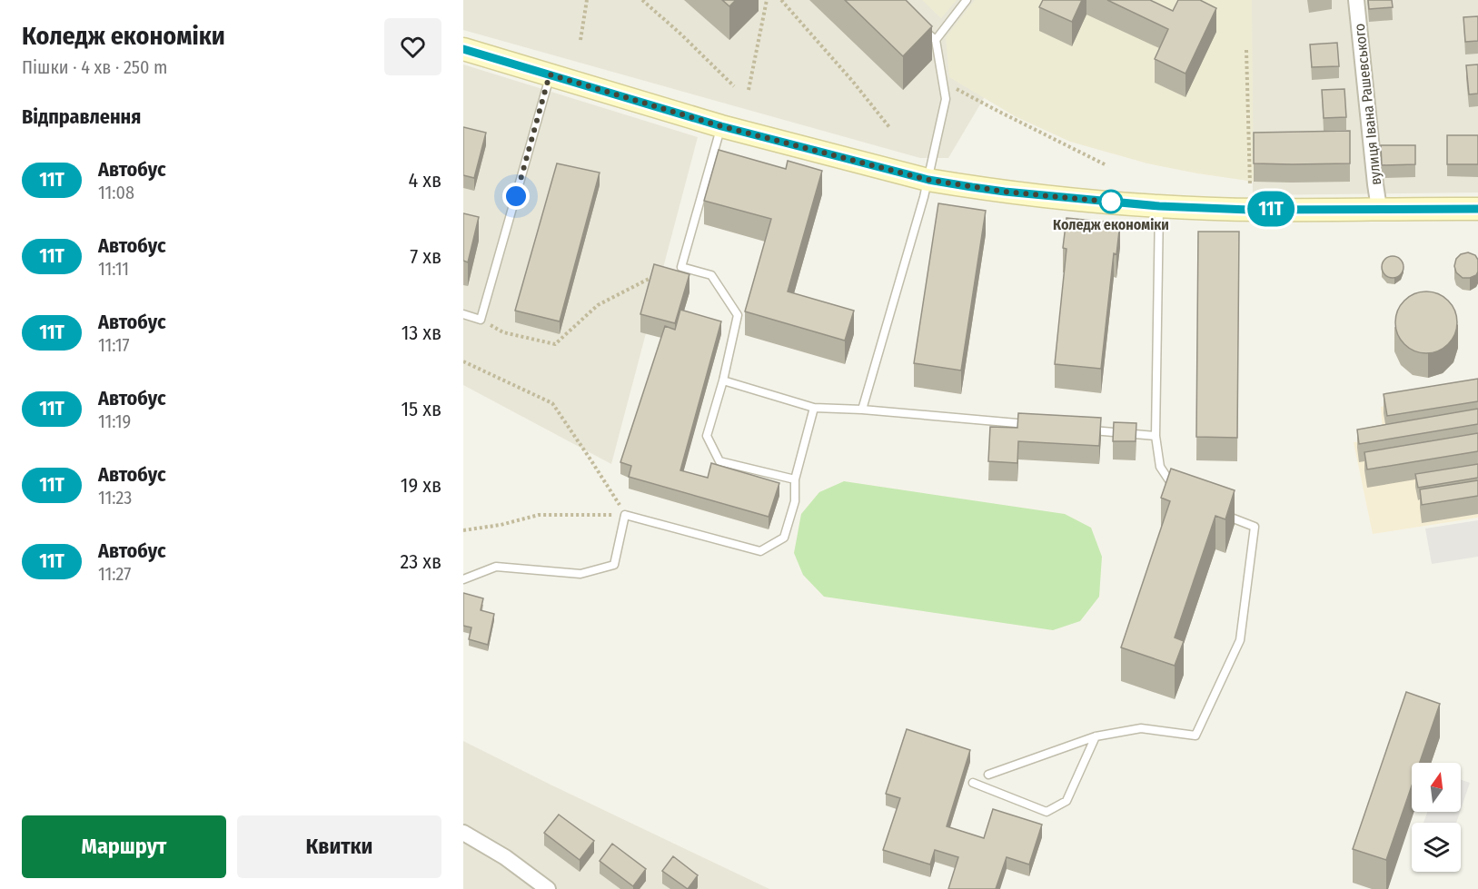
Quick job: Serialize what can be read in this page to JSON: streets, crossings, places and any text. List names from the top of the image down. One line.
{"streets":{"street":["вулиця Івана Рашевського"]},"places":["Коледж економіки"],"lines":["bus line 11Т"],"north":"top","page":{"heading":[["Коледж економіки","Пішки · 4 хв · 250 m"],"Відправлення"],"on_map":"11Т","list":[{"mark":"11Т","name":"Автобус","note":"11:08","value":"4 хв"},{"mark":"11Т","name":"Автобус","note":"11:11","value":"7 хв"},{"mark":"11Т","name":"Автобус","note":"11:17","value":"13 хв"},{"mark":"11Т","name":"Автобус","note":"11:19","value":"15 хв"},{"mark":"11Т","name":"Автобус","note":"11:23","value":"19 хв"},{"mark":"11Т","name":"Автобус","note":"11:27","value":"23 хв"}],"buttons":["Маршрут","Квитки"]}}
